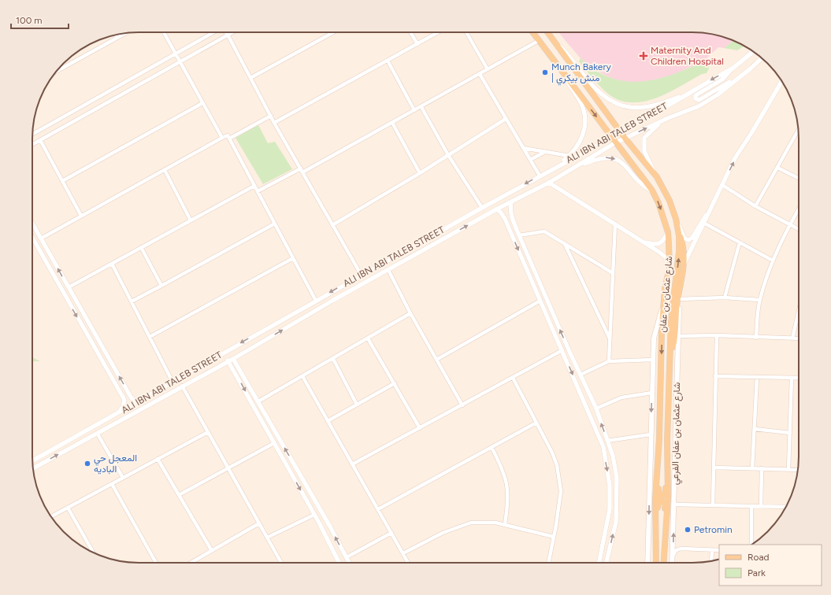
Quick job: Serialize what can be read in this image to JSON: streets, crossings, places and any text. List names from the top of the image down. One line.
{"streets":{"main road":["شارع عثمان بن عفان","شارع عثمان بن عفان الفرعي"],"street":["ALI IBN ABI TALEB STREET"]},"crossings":[["ALI IBN ABI TALEB STREET","شارع عثمان بن عفان"]],"places":{"health":["Maternity And Children Hospital"],"other":["Munch Bakery | منش بيكري","المعجل حي الباديه","Petromin"]},"legend":["Road","Park"],"scale_bar":"100 m"}
